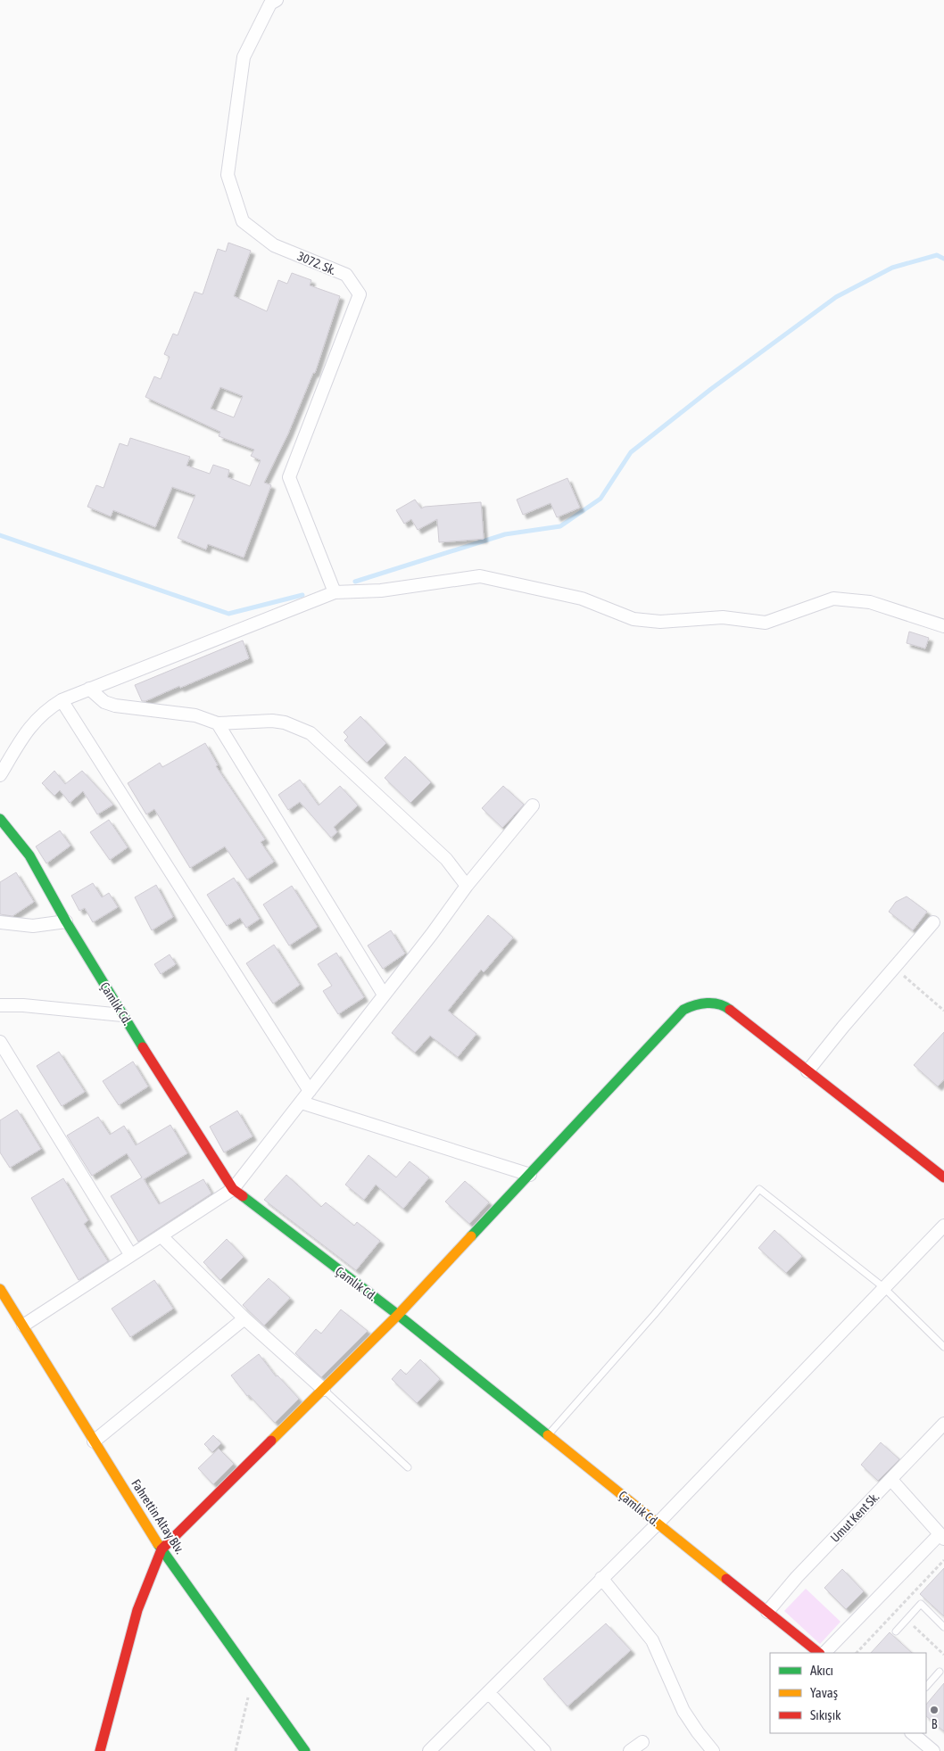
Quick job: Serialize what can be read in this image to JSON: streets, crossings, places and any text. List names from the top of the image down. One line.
{"streets":{"street":["3072. Sk.","Çamlık Cd.","Fahrettin Altay Blv.","Umut Kent Sk."]},"crossings":[["Çamlık Cd.","Umut Kent Sk."]],"places":["B"],"legend":["Akıcı","Yavaş","Sıkışık"]}
